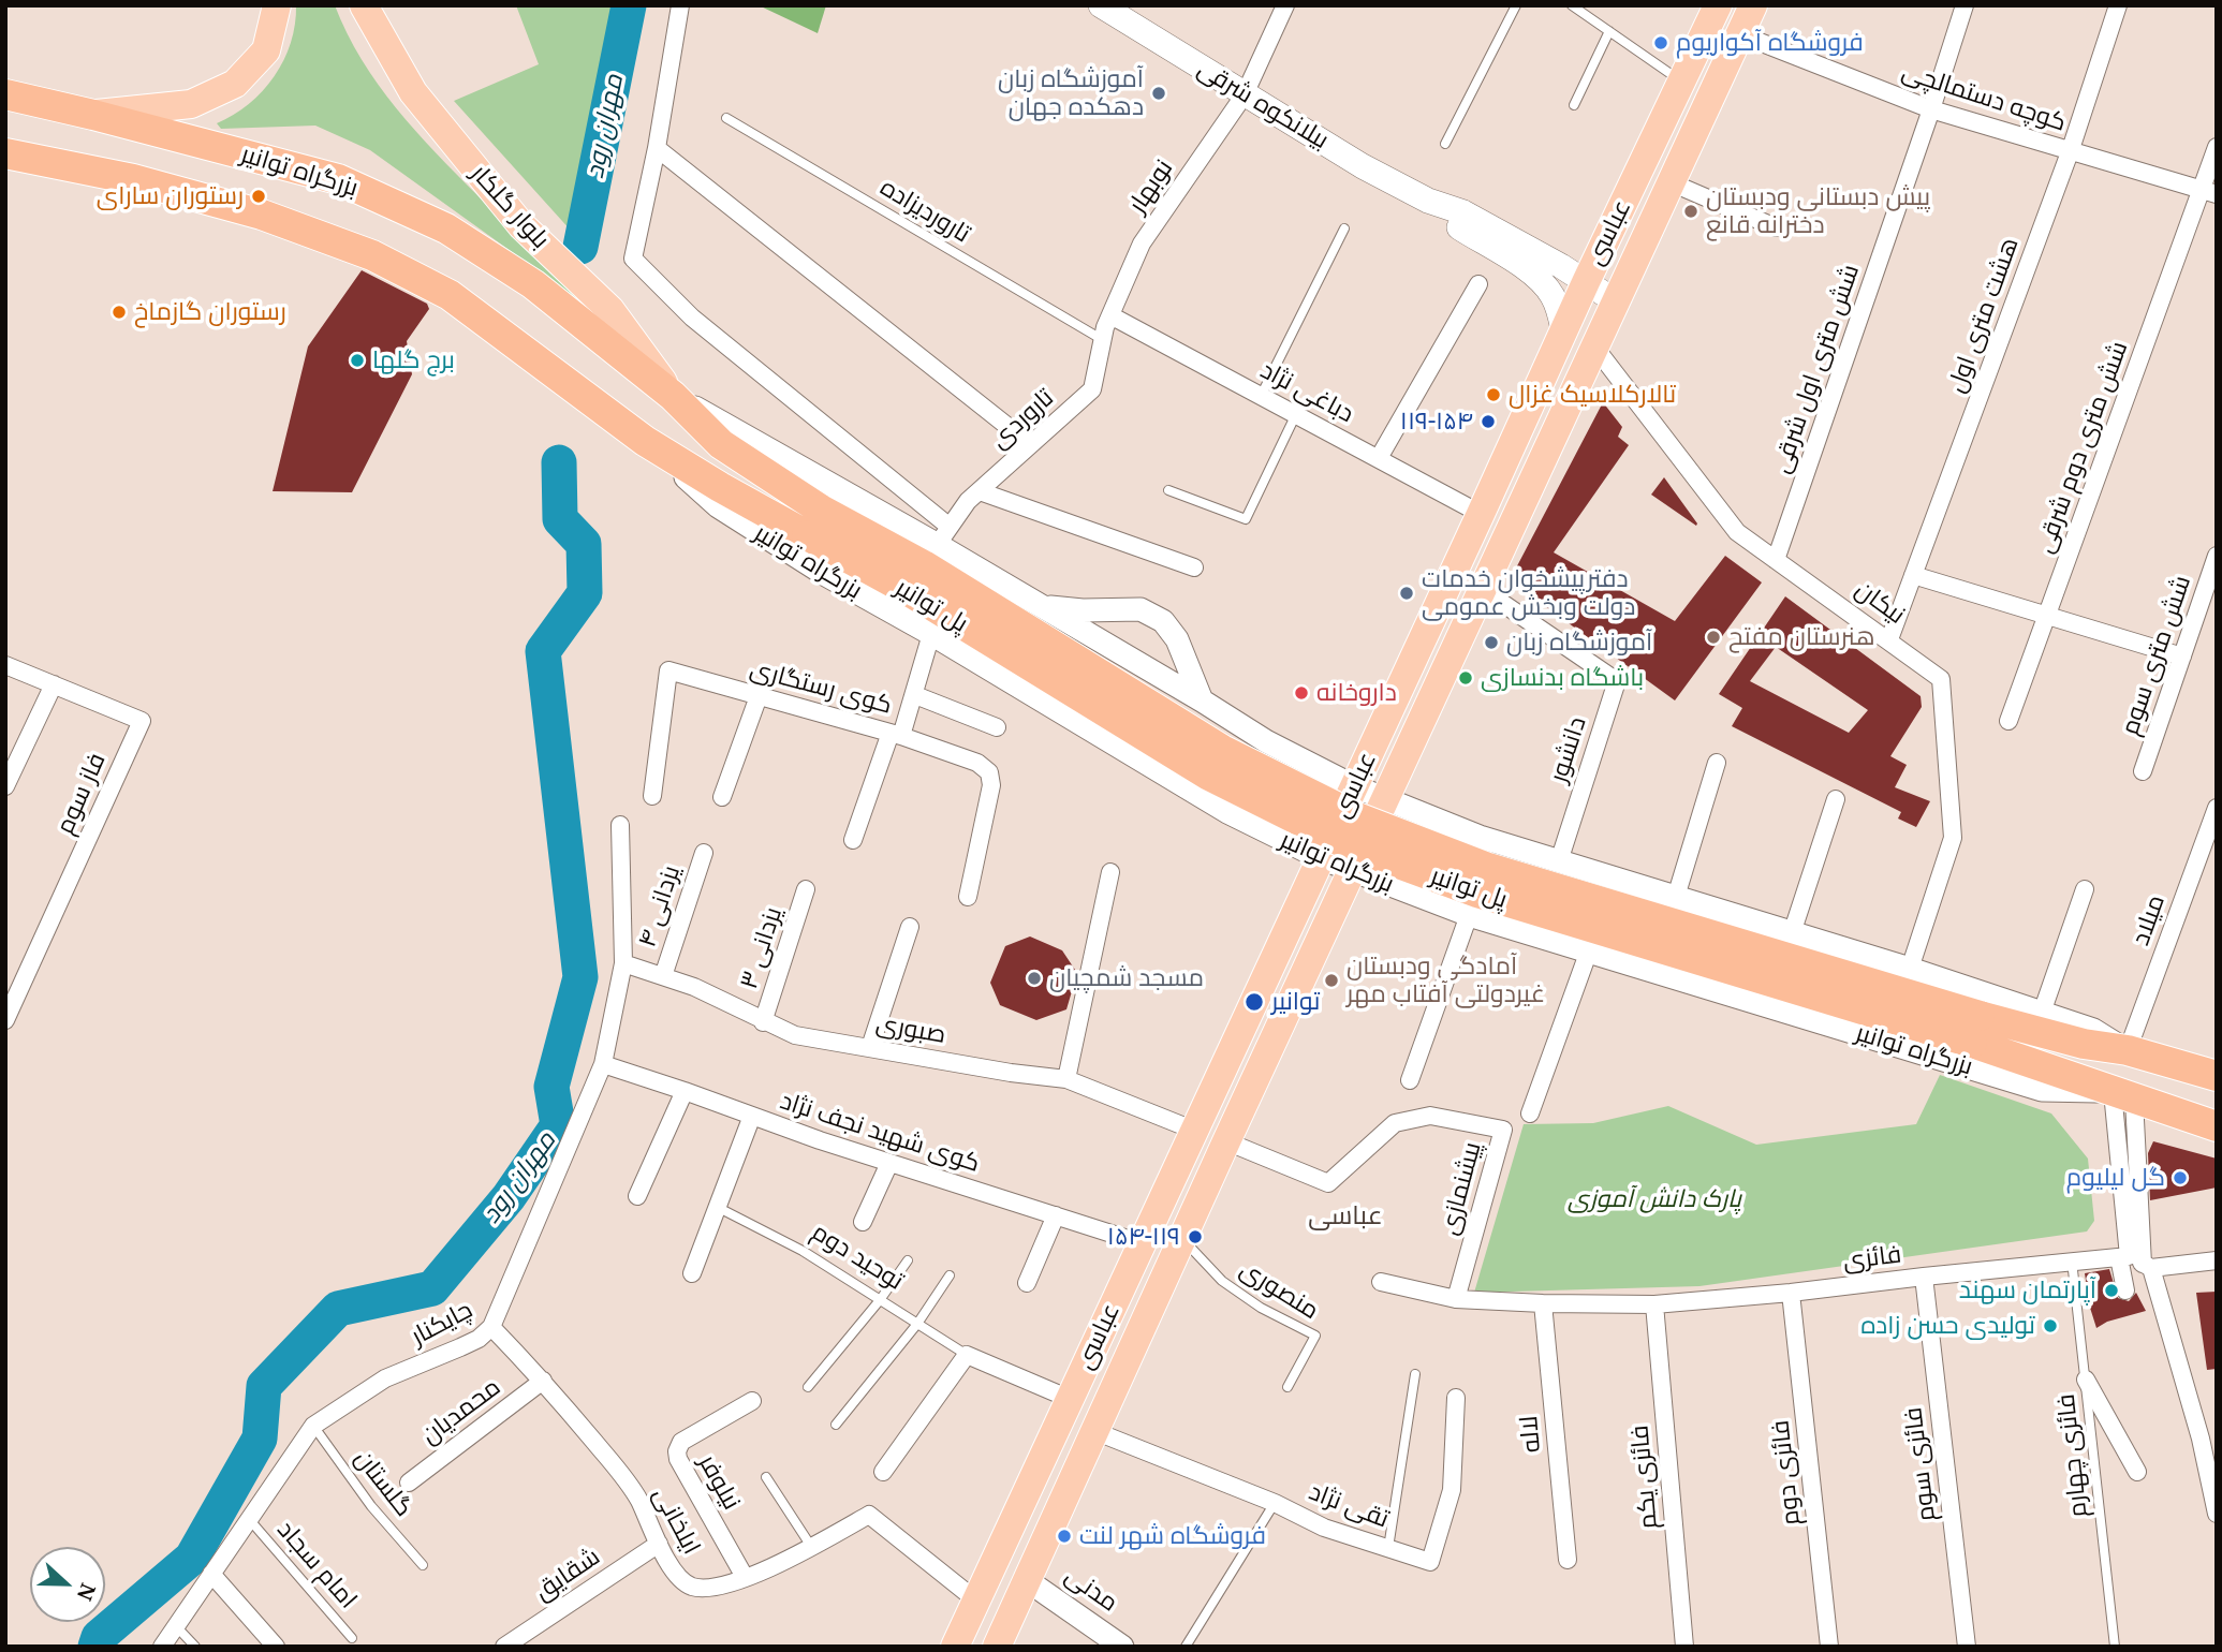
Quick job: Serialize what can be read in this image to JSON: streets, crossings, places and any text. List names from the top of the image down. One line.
{"streets":{"highway":["بزرگراه توانیر","پل توانیر"],"main road":["بیلانکوه شرقی","بلوار گلکار","عباسى"],"street":["کوچه دستمالچی","نوبهار","هشت متری اول","شش متری اول شرقی","دباغی نژاد","تاروردی","شش متری دوم شرقی","نیکان","شش متری سوم","کوی رستگاری","دانشور","فاز سوم","یزدانی ۴","میلاد","یزدانی ۳","صبوری","کوی شهید نجف نژاد","پیشنمازی","توحید دوم","فائزی","چایکنار","محمدیان","لاله","فائزی سوم","فائزی دوم","فائزی یکم","نیلوفر","تقی نژاد","ایلخانی","شقایق","مدنی"],"lane":["تاروردیزاده","منصوری","فائزی چهارم","گلستان","امام سجاد"]},"crossings":[["کوچه دستمالچی","عباسى"],["کوچه دستمالچی","هشت متری اول"],["کوچه دستمالچی","شش متری اول شرقی"],["کوچه دستمالچی","شش متری دوم شرقی"],["بیلانکوه شرقی","نوبهار"],["بیلانکوه شرقی","عباسى"],["بزرگراه توانیر","بلوار گلکار"],["بزرگراه توانیر","عباسى"],["بزرگراه توانیر","تاروردی"],["بزرگراه توانیر","نیکان"],["بزرگراه توانیر","پل توانیر"],["بزرگراه توانیر","کوی رستگاری"],["بزرگراه توانیر","دانشور"],["بزرگراه توانیر","میلاد"],["نوبهار","دباغی نژاد"],["نوبهار","تاروردی"],["تاروردیزاده","تاروردی"],["عباسى","دباغی نژاد"],["عباسى","نیکان"],["عباسى","دانشور"],["عباسى","صبوری"],["عباسى","کوی شهید نجف نژاد"],["عباسى","پیشنمازی"],["عباسى","توحید دوم"],["عباسى","منصوری"],["عباسى","تقی نژاد"],["عباسى","ایلخانی"],["عباسى","مدنی"],["هشت متری اول","نیکان"],["شش متری اول شرقی","نیکان"],["دباغی نژاد","تاروردی"],["یزدانی ۴","صبوری"],["یزدانی ۳","صبوری"],["صبوری","چایکنار"],["کوی شهید نجف نژاد","چایکنار"],["پیشنمازی","فائزی"],["فائزی","لاله"],["فائزی","فائزی چهارم"],["فائزی","فائزی سوم"],["فائزی","فائزی دوم"],["فائزی","فائزی یکم"],["چایکنار","گلستان"],["چایکنار","ایلخانی"],["چایکنار","امام سجاد"],["محمدیان","ایلخانی"],["نیلوفر","ایلخانی"],["ایلخانی","شقایق"]],"districts":["عباسی"],"water":["مهران رود"],"parks":["پارک دانش آموزی"],"places":["فروشگاه آکواریوم","آموزشگاه زبان دهکده جهان","رستوران ساراى","پیش دبستانی ودبستان دخترانه قانع","رستوران گازماخ","برج گلها","تالارکلاسیک غزال","۱۱۹-۱۵۴","دفترپیشخوان خدمات دولت وبخش عمومی","هنرستان مفتح","آموزشگاه زبان","باشگاه بدنسازی","داروخانه","مسجد شمچیان","آمادگی ودبستان غیردولتی آفتاب مهر","توانیر","گل لیلیوم","۱۵۴-۱۱۹","آپارتمان سهند","تولیدی حسن زاده","فروشگاه شهر لنت"],"north":"right"}
